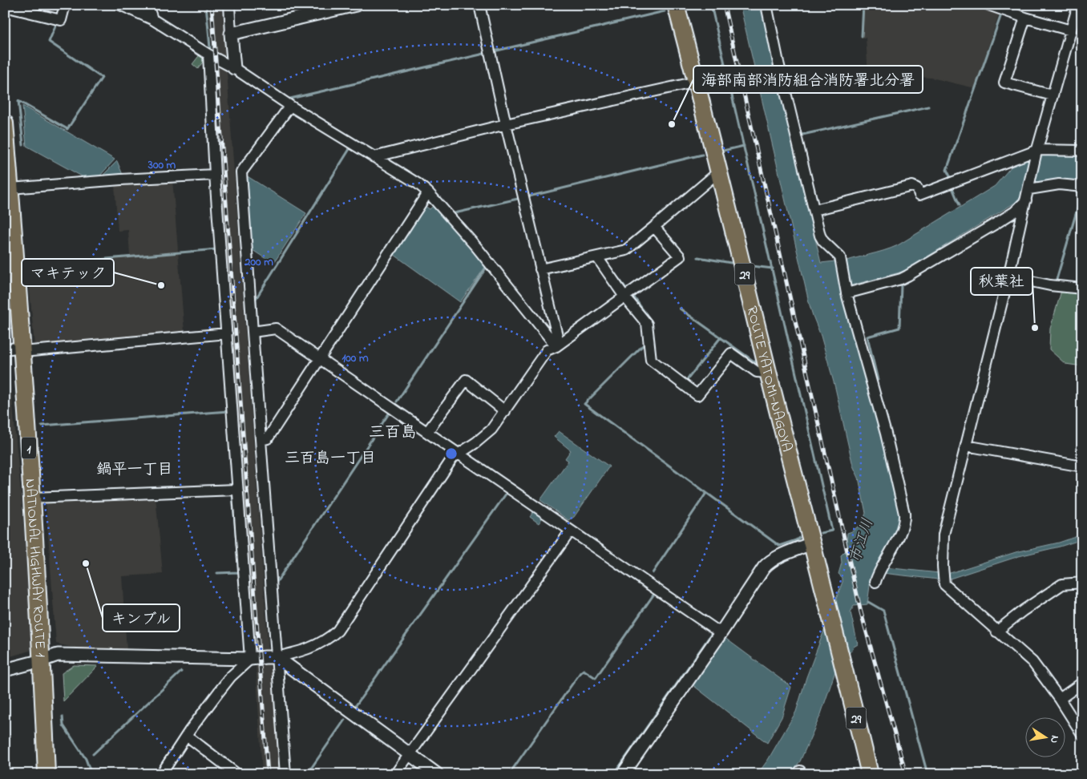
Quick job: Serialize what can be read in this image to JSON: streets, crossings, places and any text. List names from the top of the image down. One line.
{"streets":{"main road":["29","ROUTE YATOMI-NAGOYA","1","NATIONAL HIGHWAY ROUTE 1"]},"crossings":[["29","ROUTE YATOMI-NAGOYA"]],"districts":["三百島","三百島一丁目","鍋平一丁目"],"water":["市江川"],"places":["海部南部消防組合消防署北分署","マキテック","秋葉社","キンブル"],"north":"right","rings":["300 m","200 m","100 m"]}
